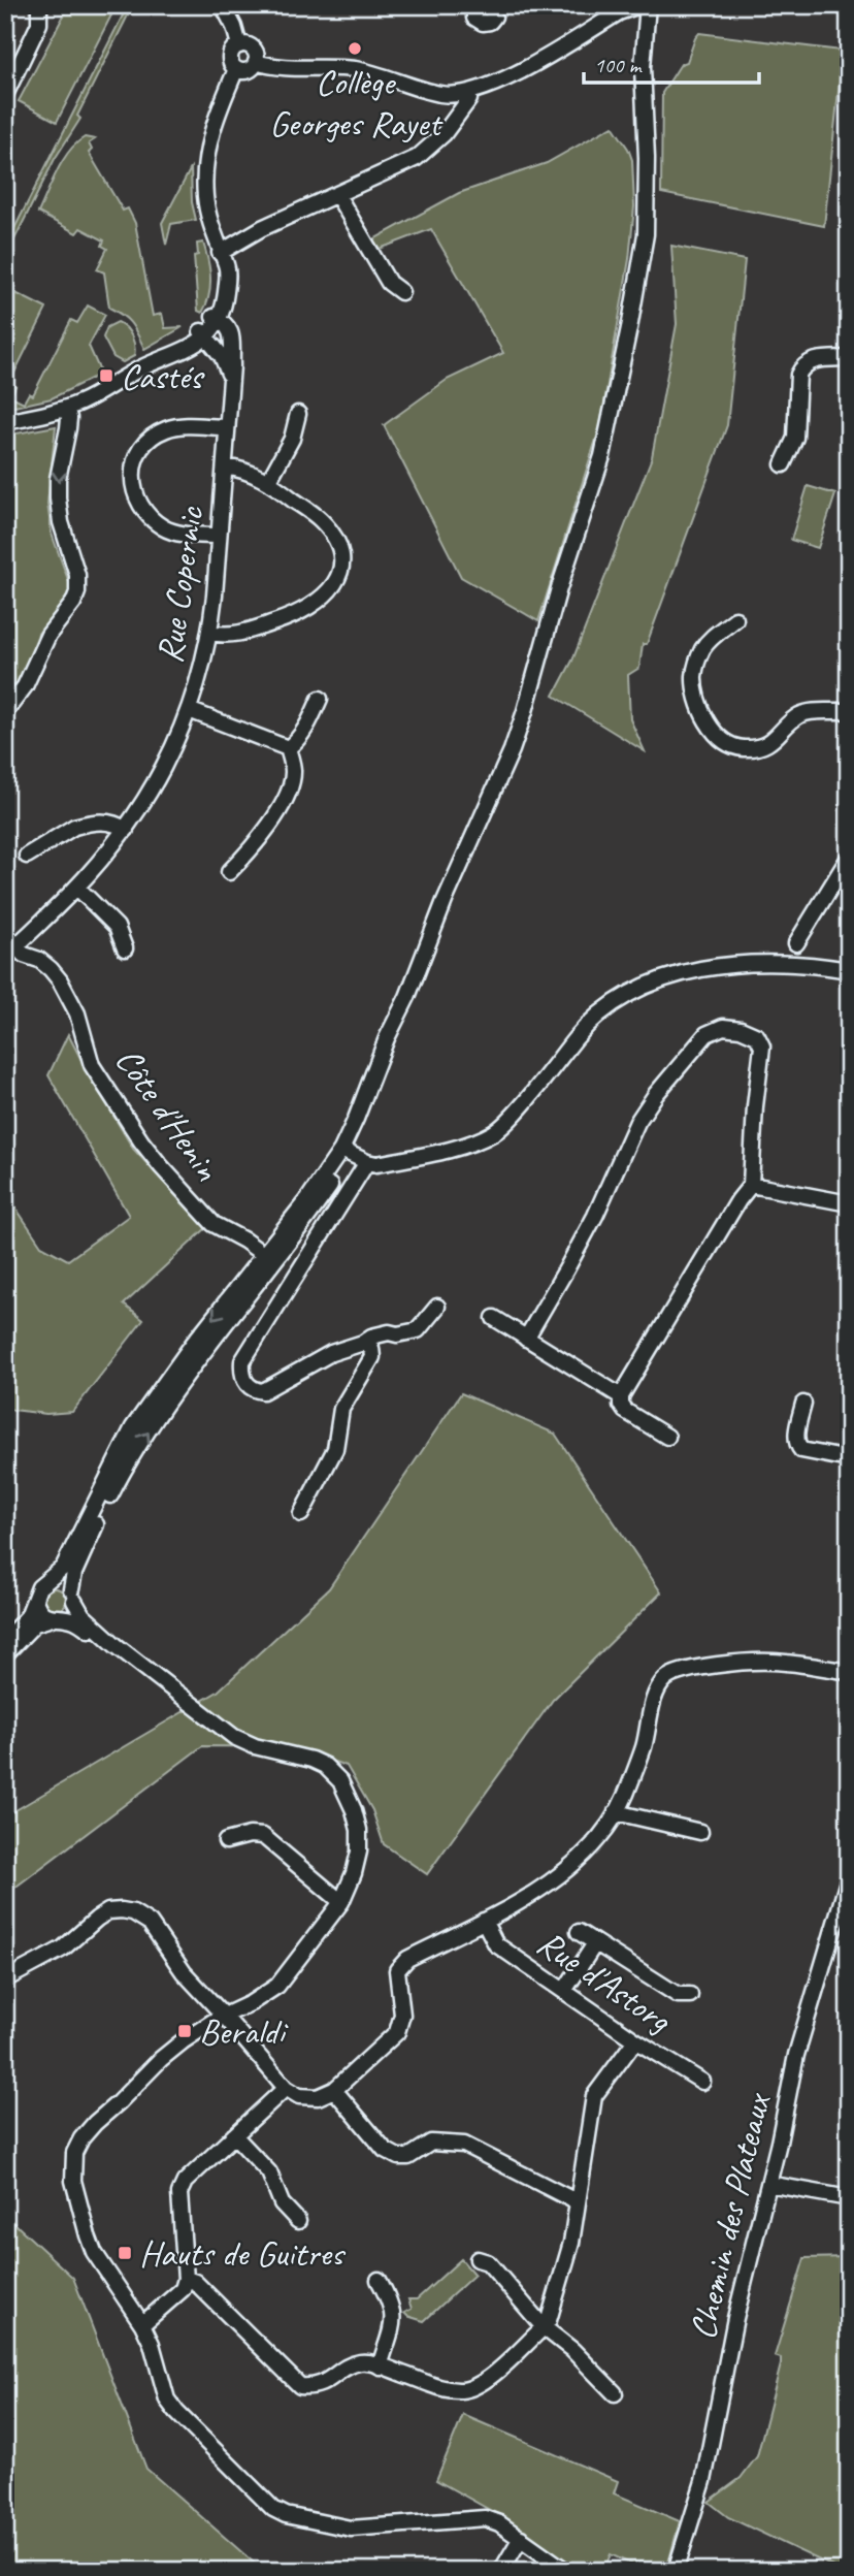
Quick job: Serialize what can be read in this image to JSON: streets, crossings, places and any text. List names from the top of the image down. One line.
{"streets":{"street":["Rue Copernic","Côte d'Henin","Rue d'Astorg","Chemin des Plateaux"]},"crossings":[["Rue Copernic","Côte d'Henin"]],"places":{"other":["Collège Georges Rayet"],"transit":["Castés","Beraldi","Hauts de Guitres"]},"scale_bar":"100 m"}
